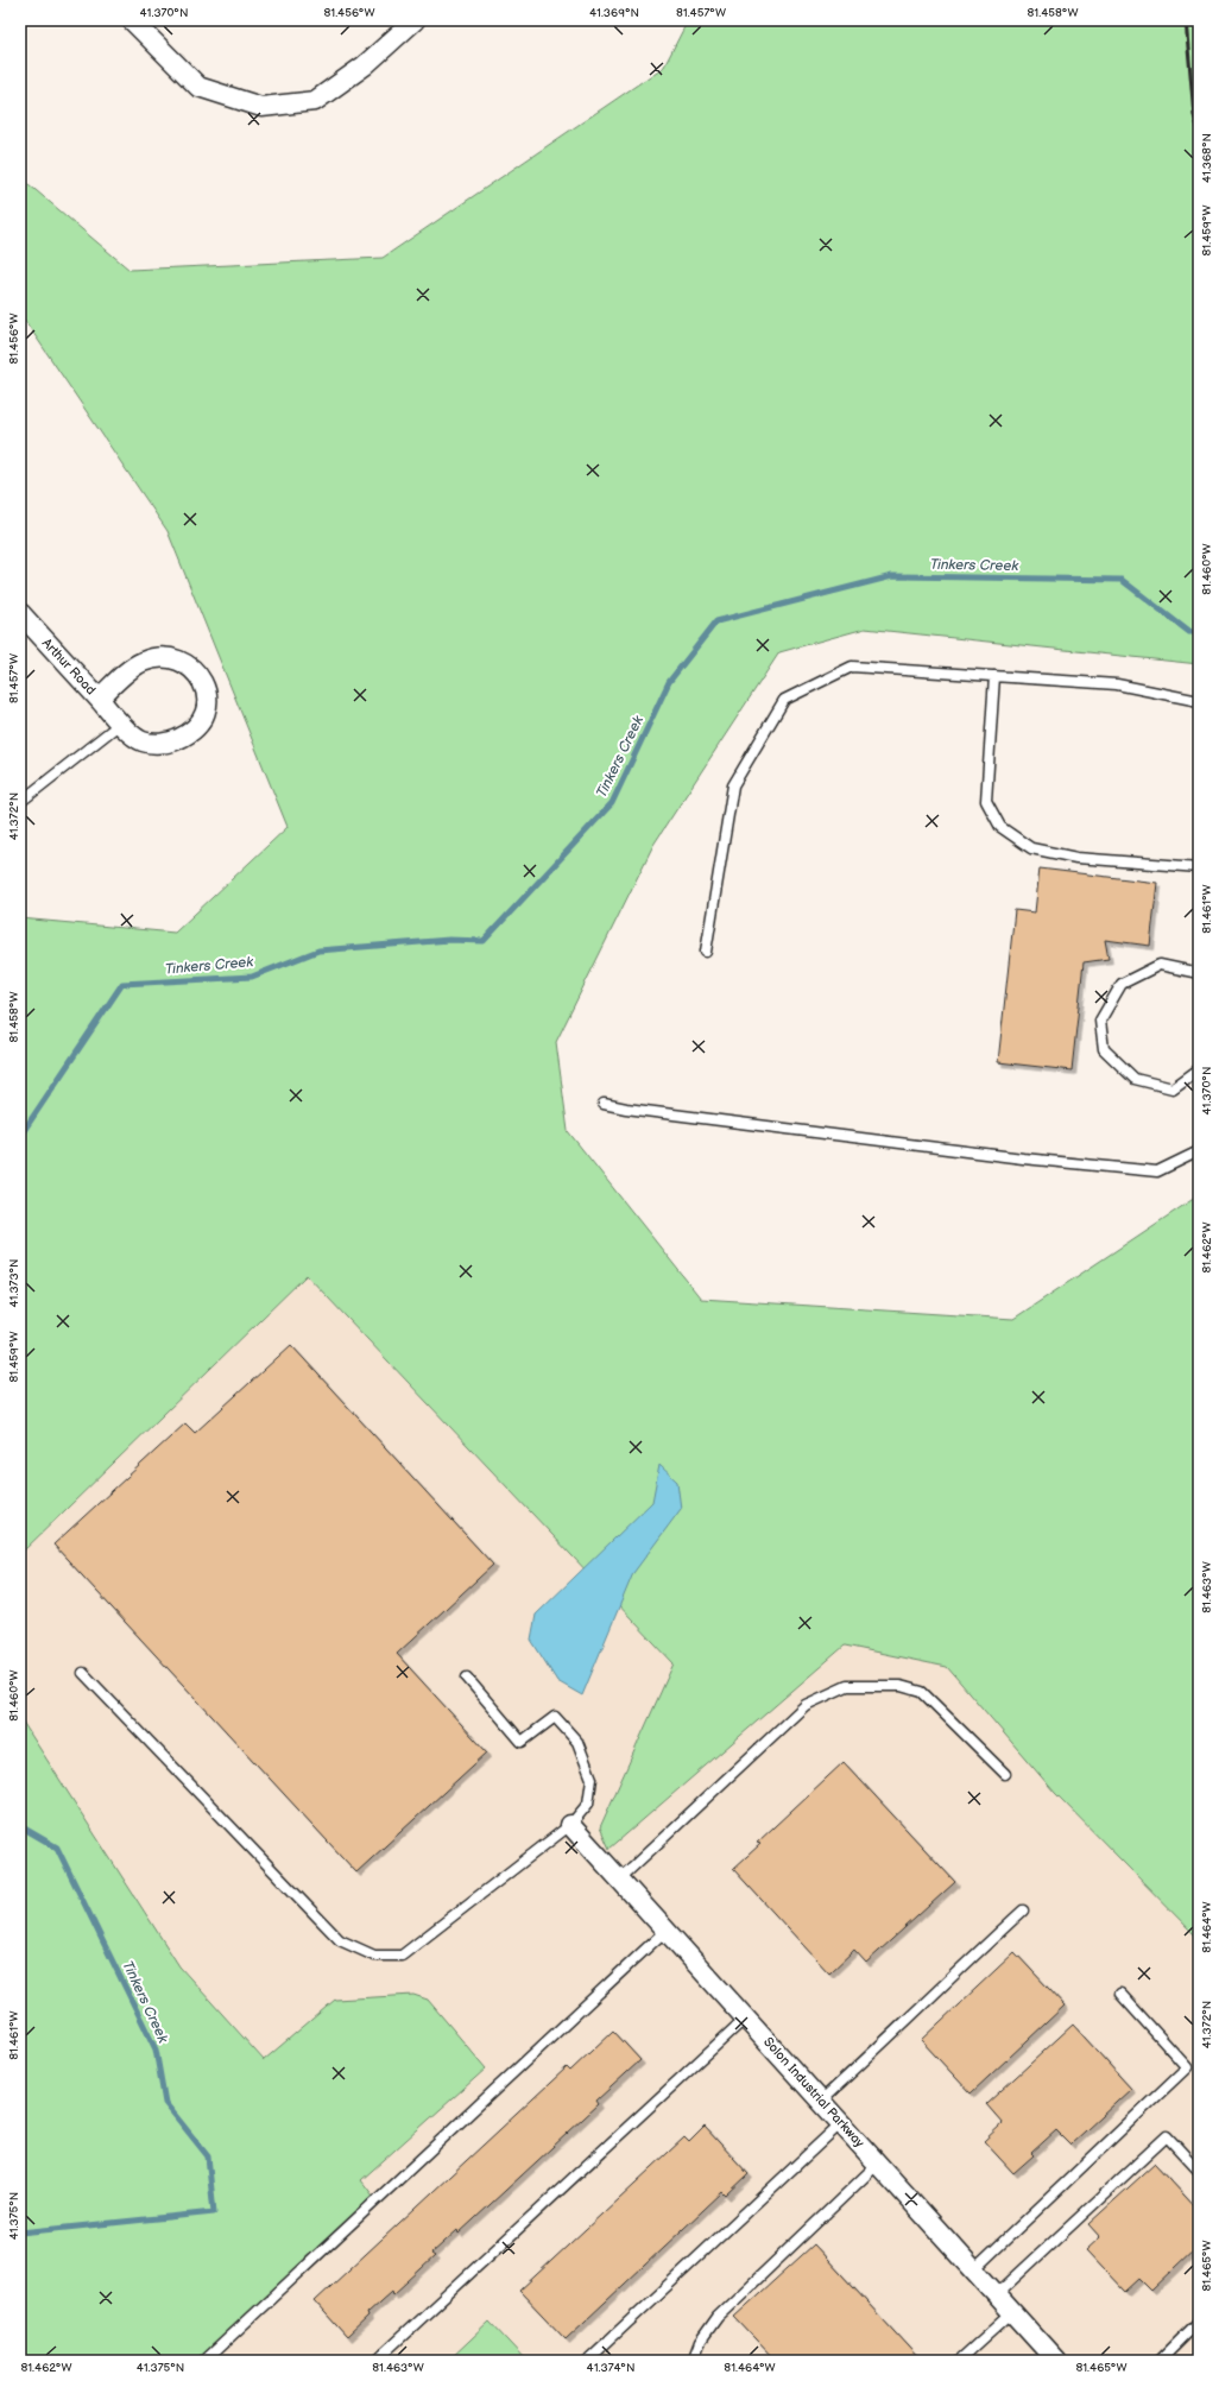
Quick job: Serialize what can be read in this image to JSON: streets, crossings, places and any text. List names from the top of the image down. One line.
{"streets":{"street":["Arthur Road","Solon Industrial Parkway"]},"water":["Tinkers Creek"],"coordinates":["41.370°N","81.456°W","41.369°N","81.457°W","81.458°W","41.368°N","81.459°W","81.460°W","41.372°N","81.461°W","81.462°W","41.373°N","81.463°W","81.464°W","41.375°N","81.465°W","41.374°N"]}
